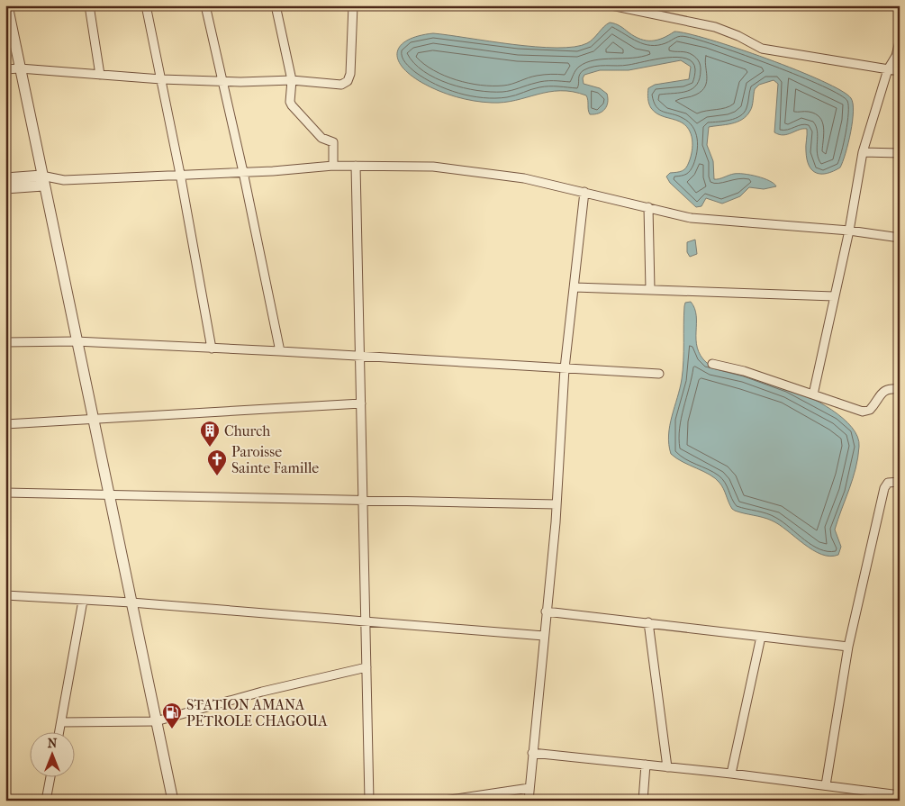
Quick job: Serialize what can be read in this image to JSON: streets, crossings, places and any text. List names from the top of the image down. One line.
{"places":{"building":["Church"],"church":["Paroisse Sainte Famille"],"fuel station":["STATION AMANA PETROLE CHAGOUA"]},"north":"top"}
